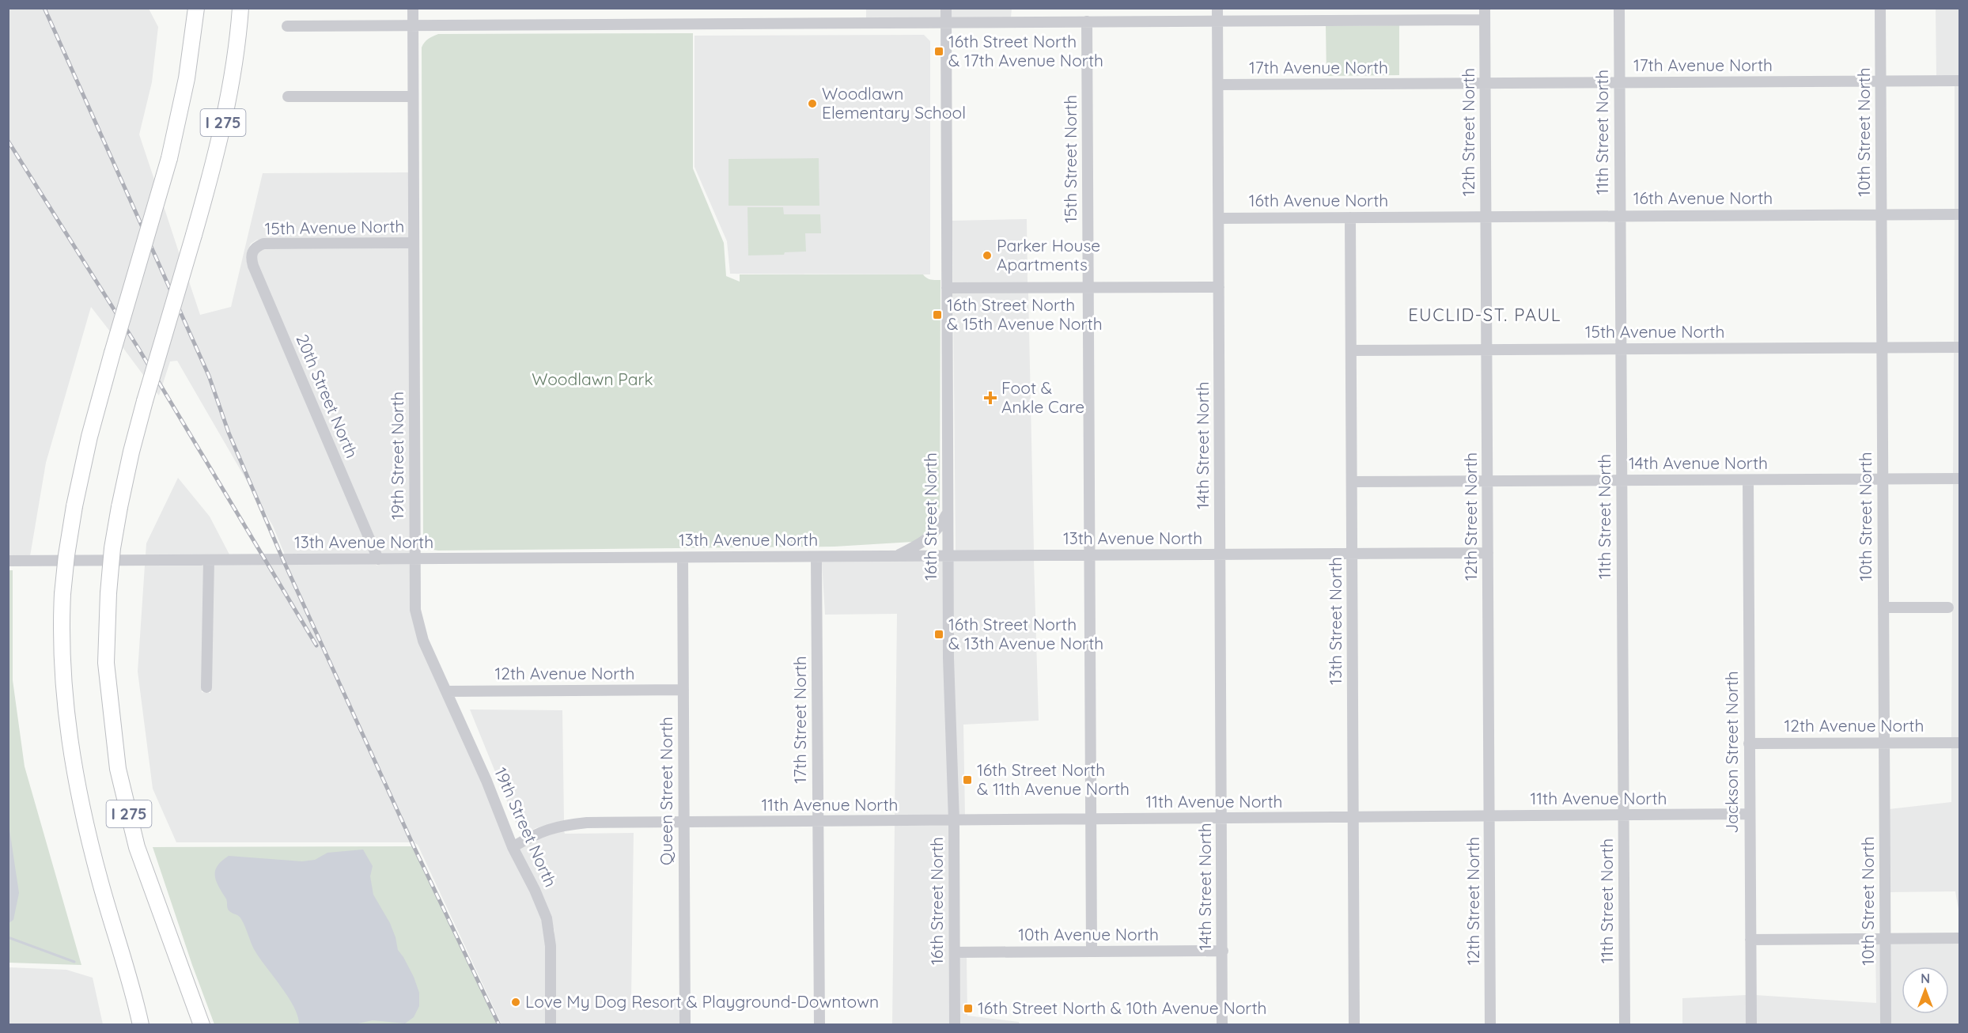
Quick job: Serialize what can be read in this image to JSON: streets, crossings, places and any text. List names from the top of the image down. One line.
{"streets":{"highway":["I 275"],"street":["17th Avenue North","12th Street North","11th Street North","10th Street North","15th Street North","16th Avenue North","15th Avenue North","20th Street North","14th Street North","19th Street North","14th Avenue North","16th Street North","13th Avenue North","13th Street North","12th Avenue North","17th Street North","Jackson Street North","Queen Street North","11th Avenue North","10th Avenue North"]},"crossings":[["17th Avenue North","12th Street North"],["17th Avenue North","11th Street North"],["17th Avenue North","10th Street North"],["17th Avenue North","14th Street North"],["12th Street North","16th Avenue North"],["12th Street North","15th Avenue North"],["12th Street North","14th Avenue North"],["12th Street North","13th Avenue North"],["12th Street North","11th Avenue North"],["11th Street North","16th Avenue North"],["11th Street North","15th Avenue North"],["11th Street North","14th Avenue North"],["11th Street North","11th Avenue North"],["10th Street North","16th Avenue North"],["10th Street North","15th Avenue North"],["10th Street North","14th Avenue North"],["10th Street North","12th Avenue North"],["15th Street North","13th Avenue North"],["15th Street North","11th Avenue North"],["15th Street North","10th Avenue North"],["16th Avenue North","14th Street North"],["16th Avenue North","13th Street North"],["15th Avenue North","20th Street North"],["15th Avenue North","19th Street North"],["15th Avenue North","13th Street North"],["20th Street North","13th Avenue North"],["14th Street North","13th Avenue North"],["14th Street North","11th Avenue North"],["14th Street North","10th Avenue North"],["19th Street North","13th Avenue North"],["19th Street North","12th Avenue North"],["19th Street North","11th Avenue North"],["14th Avenue North","13th Street North"],["14th Avenue North","Jackson Street North"],["16th Street North","13th Avenue North"],["16th Street North","11th Avenue North"],["16th Street North","10th Avenue North"],["13th Avenue North","13th Street North"],["13th Avenue North","17th Street North"],["13th Avenue North","Queen Street North"],["13th Street North","11th Avenue North"],["12th Avenue North","Jackson Street North"],["12th Avenue North","Queen Street North"],["17th Street North","11th Avenue North"],["Jackson Street North","11th Avenue North"],["Queen Street North","11th Avenue North"]],"districts":["EUCLID-ST. PAUL"],"parks":["Woodlawn Park"],"places":{"transit":["16th Street North & 17th Avenue North","16th Street North & 15th Avenue North","16th Street North & 13th Avenue North","16th Street North & 11th Avenue North","16th Street North & 10th Avenue North"],"other":["Woodlawn Elementary School","Parker House Apartments","Love My Dog Resort & Playground-Downtown"],"health":["Foot & Ankle Care"]},"north":"top"}
